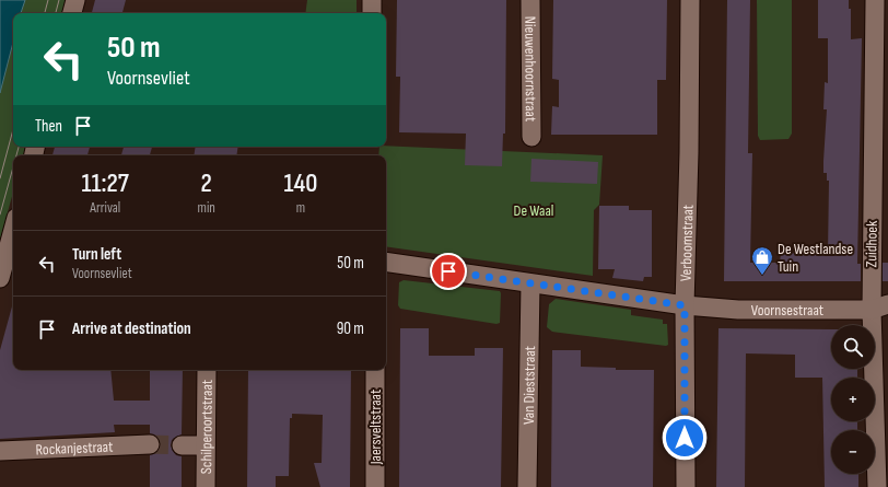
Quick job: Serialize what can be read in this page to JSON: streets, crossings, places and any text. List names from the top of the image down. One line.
{"streets":{"street":["Nieuwenhoornstraat","Verboomstraat","Zuidhoek","Voornsestraat","Van Dieststraat","Schilperoortstraat","Jaersveltstraat","Rockanjestraat"]},"crossings":[["Verboomstraat","Voornsestraat"],["Zuidhoek","Voornsestraat"],["Voornsestraat","Van Dieststraat"]],"parks":["De Waal"],"places":{"shop":["De Westlandse Tuin"]},"page":{"turn":["50 m","Voornsevliet"],"then":"Then","eta":["11:27","Arrival","2","min","140","m"],"list":[{"name":"Turn left","note":"Voornsevliet","value":"50 m"},{"name":"Arrive at destination","value":"90 m"}],"map_buttons":["+","−"]}}
